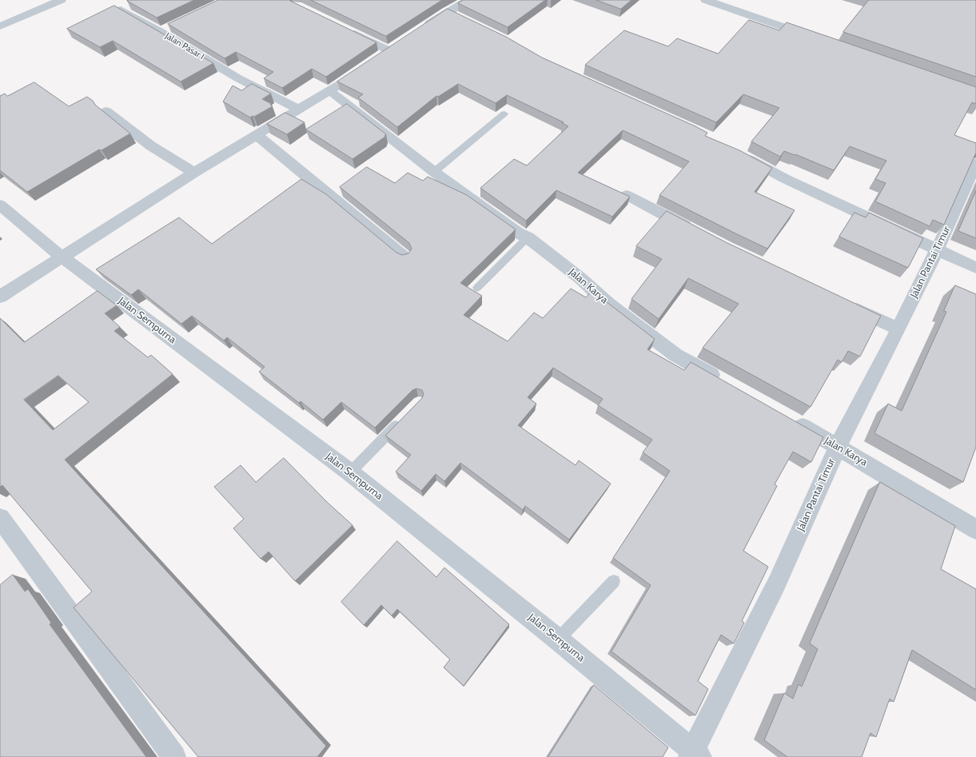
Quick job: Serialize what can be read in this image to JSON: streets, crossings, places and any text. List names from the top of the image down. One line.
{"streets":{"street":["Jalan Pasar I","Jalan Pantai Timur","Jalan Karya","Jalan Sempurna"]},"crossings":[["Jalan Pantai Timur","Jalan Karya"],["Jalan Pantai Timur","Jalan Sempurna"]]}
